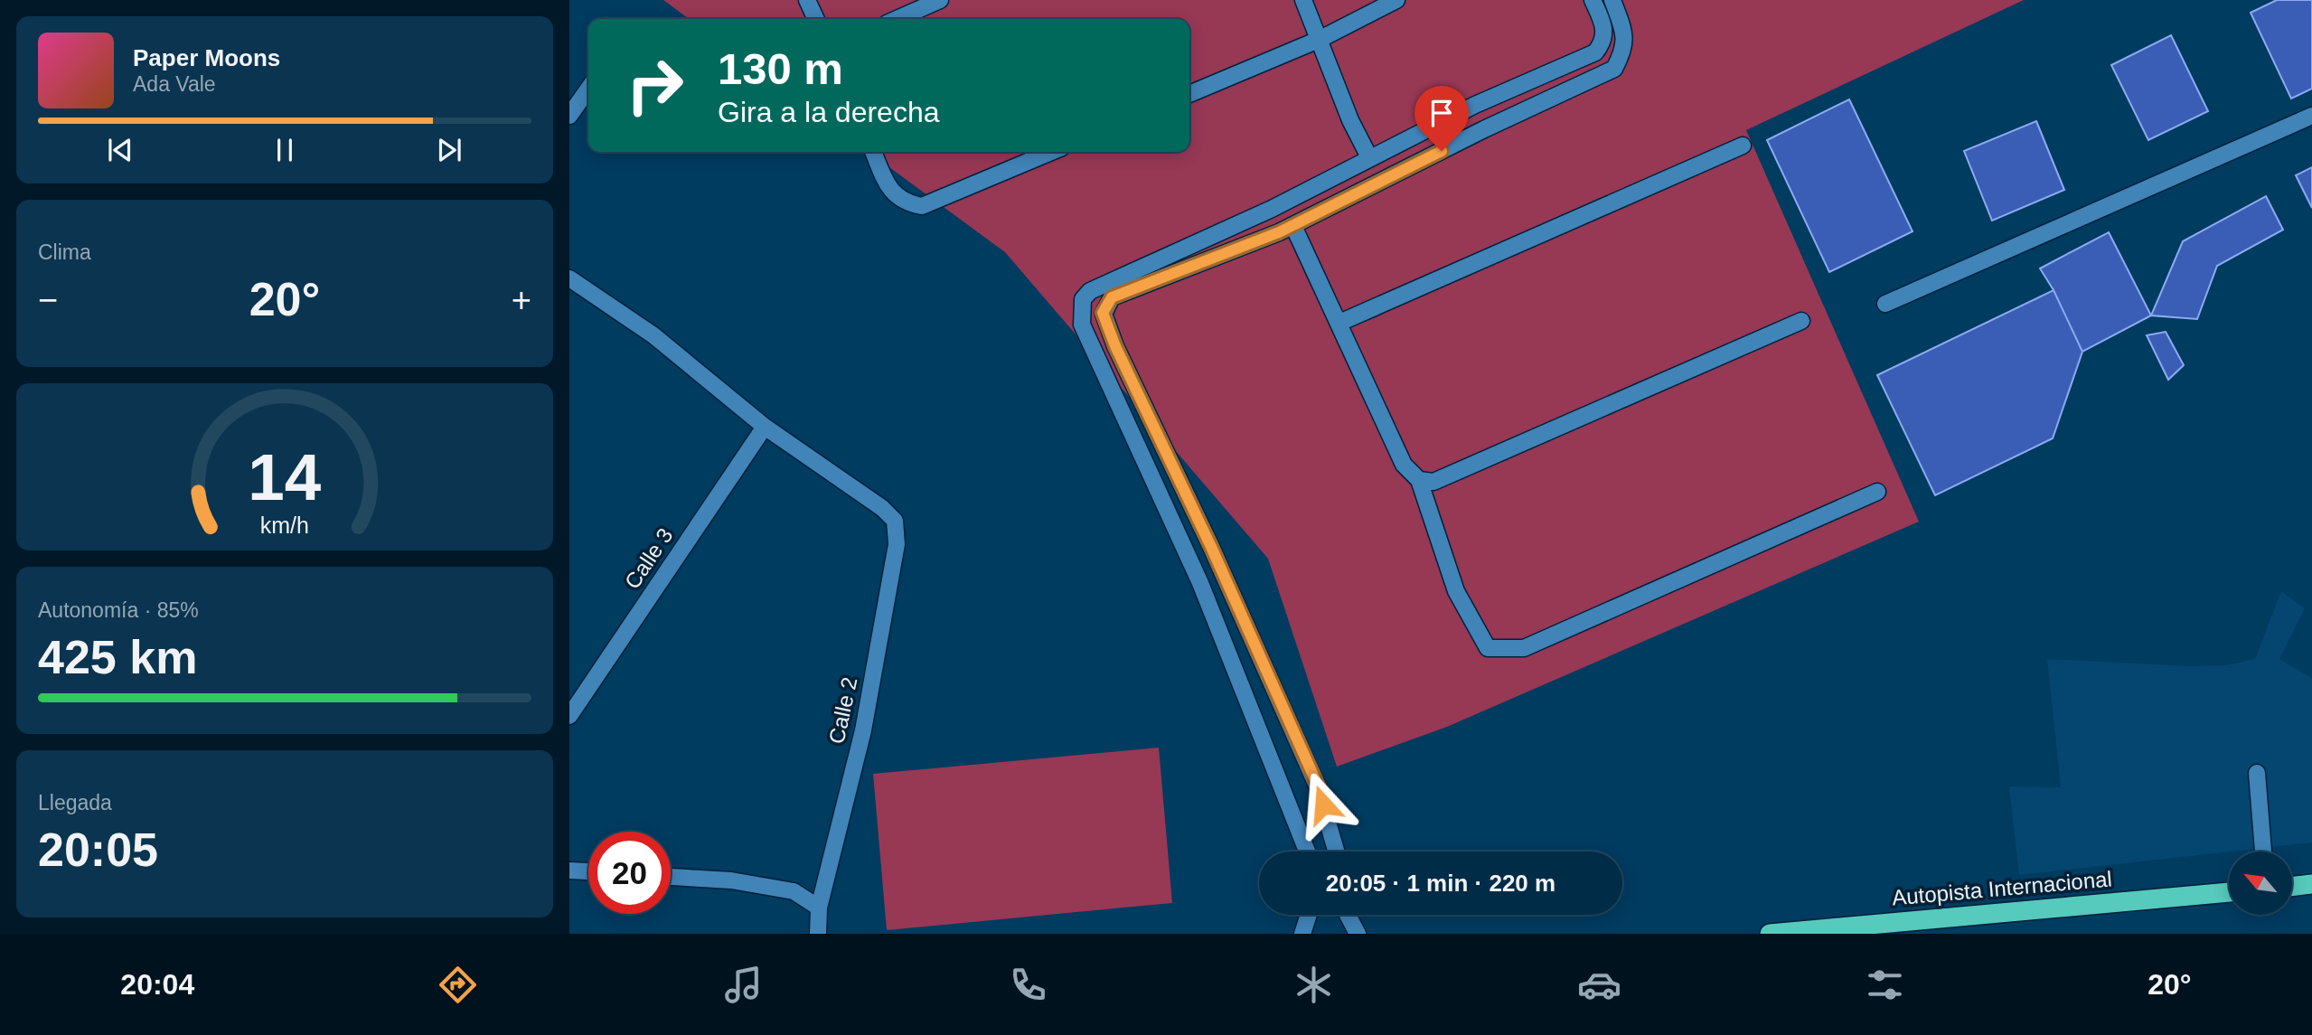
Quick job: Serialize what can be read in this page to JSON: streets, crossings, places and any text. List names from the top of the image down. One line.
{"streets":{"highway":["Autopista Internacional"],"street":["Calle 3","Calle 2"]},"crossings":[["Calle 3","Calle 2"]],"north":"top left","page":{"turn":["130 m","Gira a la derecha"],"song":["Paper Moons","Ada Vale"],"tile":["Clima",["Autonomía · 85%","425 km"],["Llegada","20:05"]],"heat":["−","20°","+"],"limit":"20","trip":"20:05 · 1 min · 220 m","tabs":["20:04","20°"],"gauge":["14","km/h"]}}
